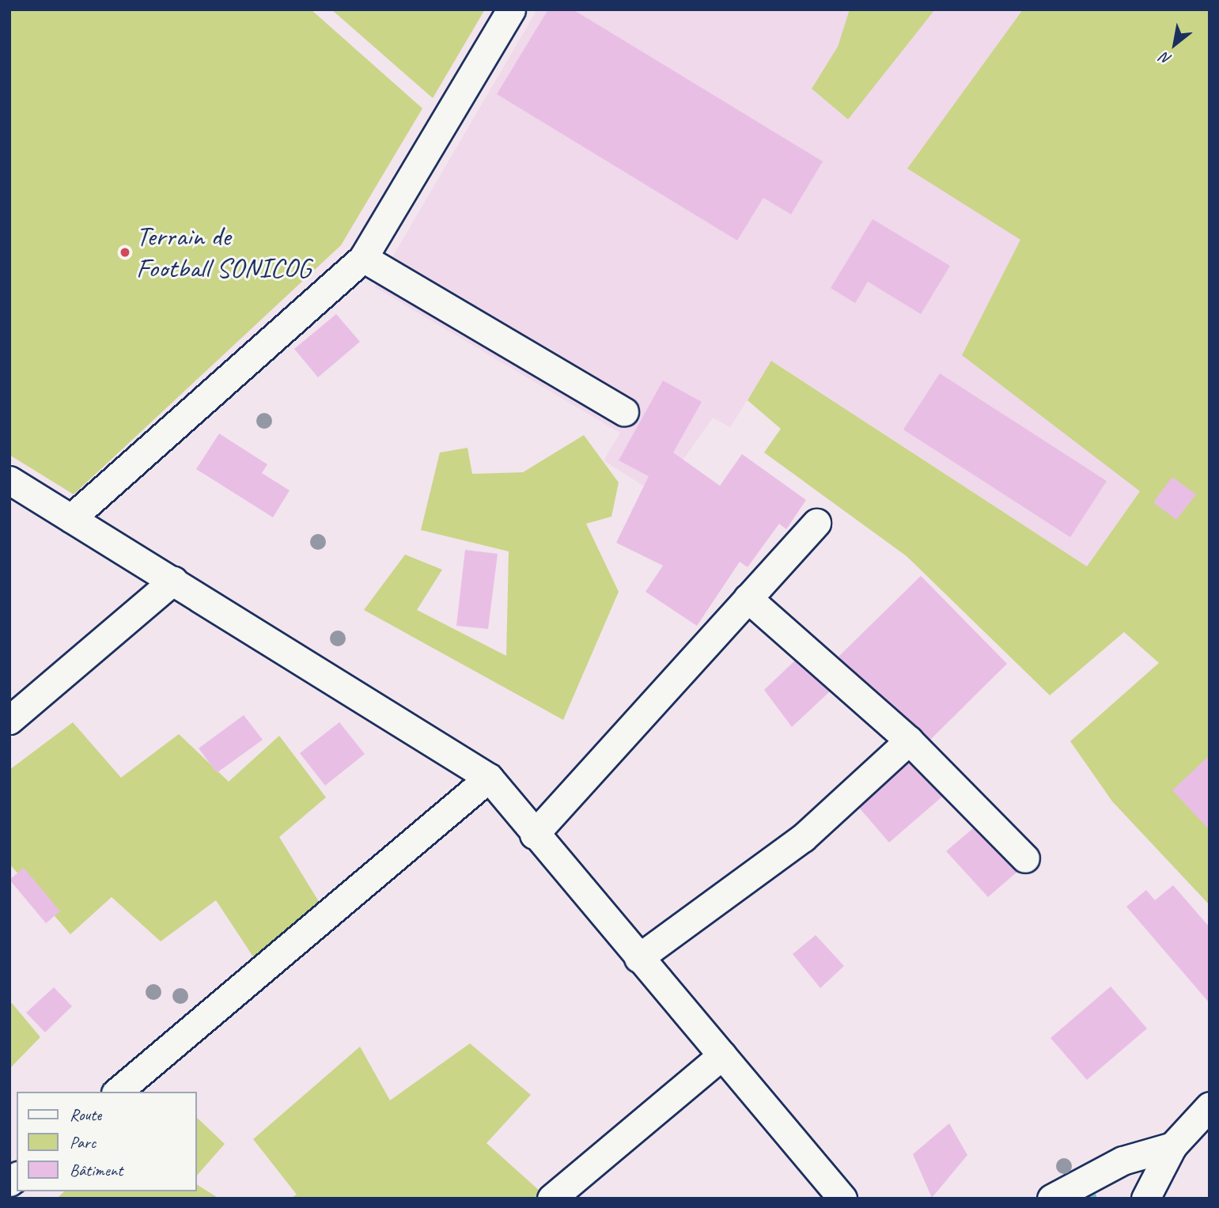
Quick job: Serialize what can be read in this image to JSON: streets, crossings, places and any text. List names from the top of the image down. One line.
{"places":["Terrain de Football SONICOG"],"legend":["Route","Parc","Bâtiment"],"north":"bottom left"}
